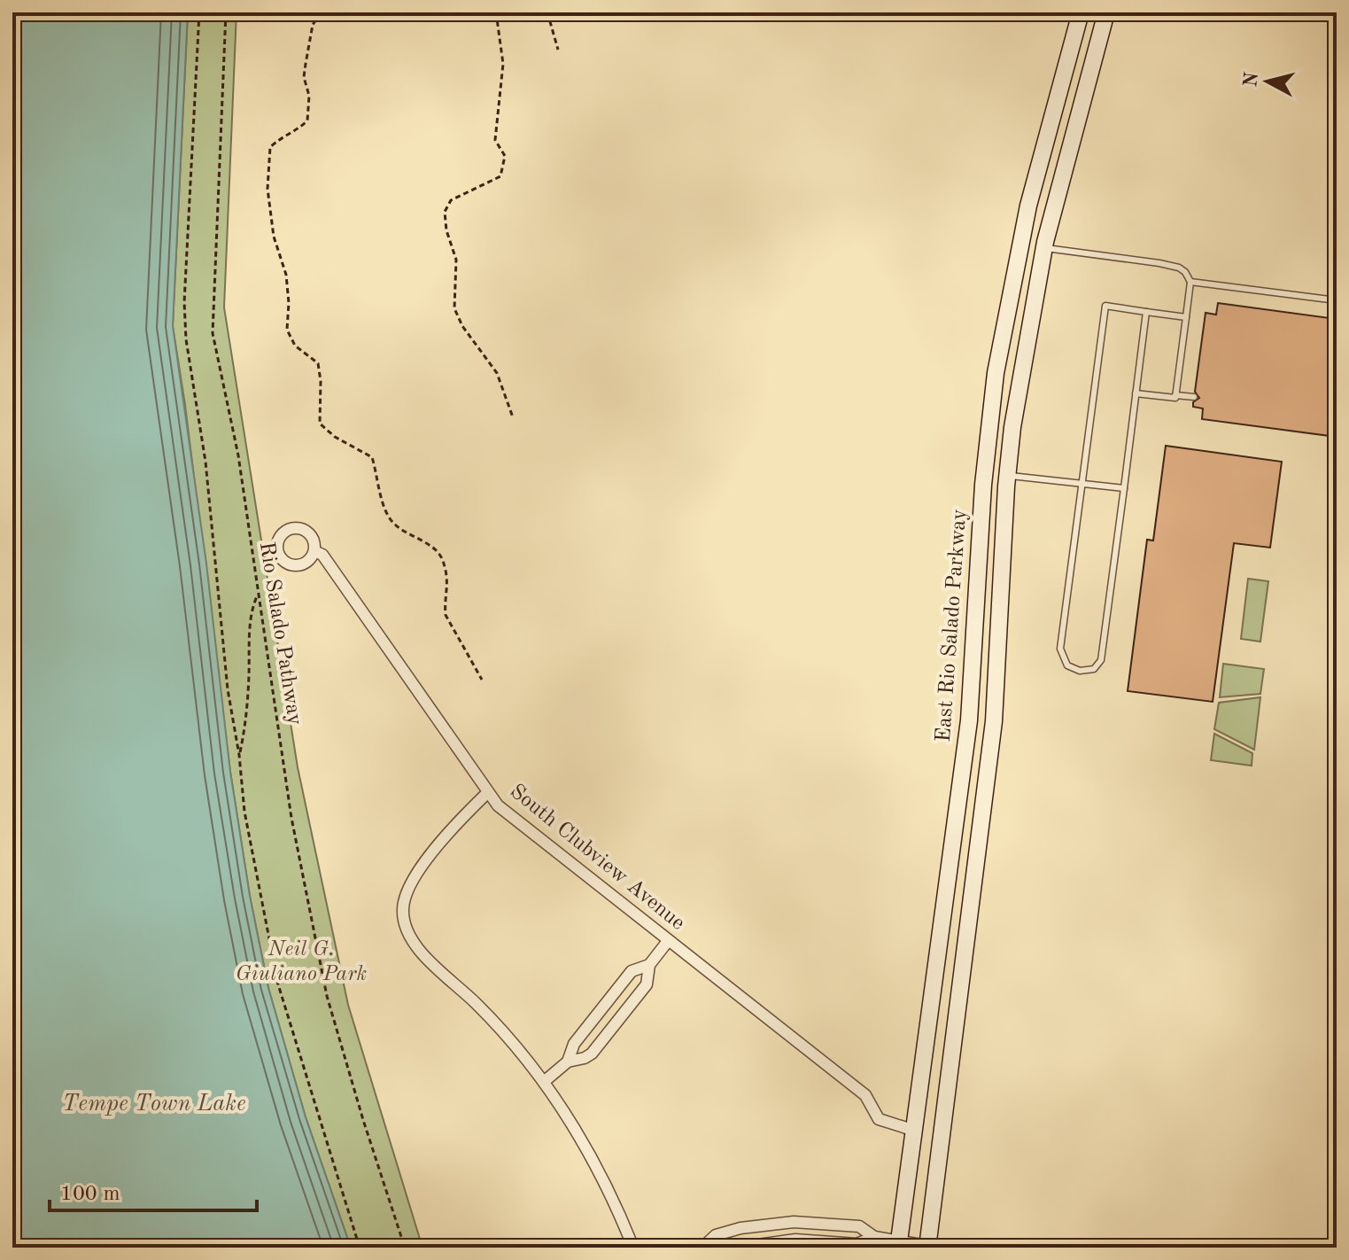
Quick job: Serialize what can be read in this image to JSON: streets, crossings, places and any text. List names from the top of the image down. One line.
{"streets":{"main road":["East Rio Salado Parkway"],"street":["South Clubview Avenue"],"path":["Rio Salado Pathway"]},"crossings":[["East Rio Salado Parkway","South Clubview Avenue"]],"water":["Tempe Town Lake"],"parks":["Neil G. Giuliano Park"],"scale_bar":"100 m","north":"left"}
